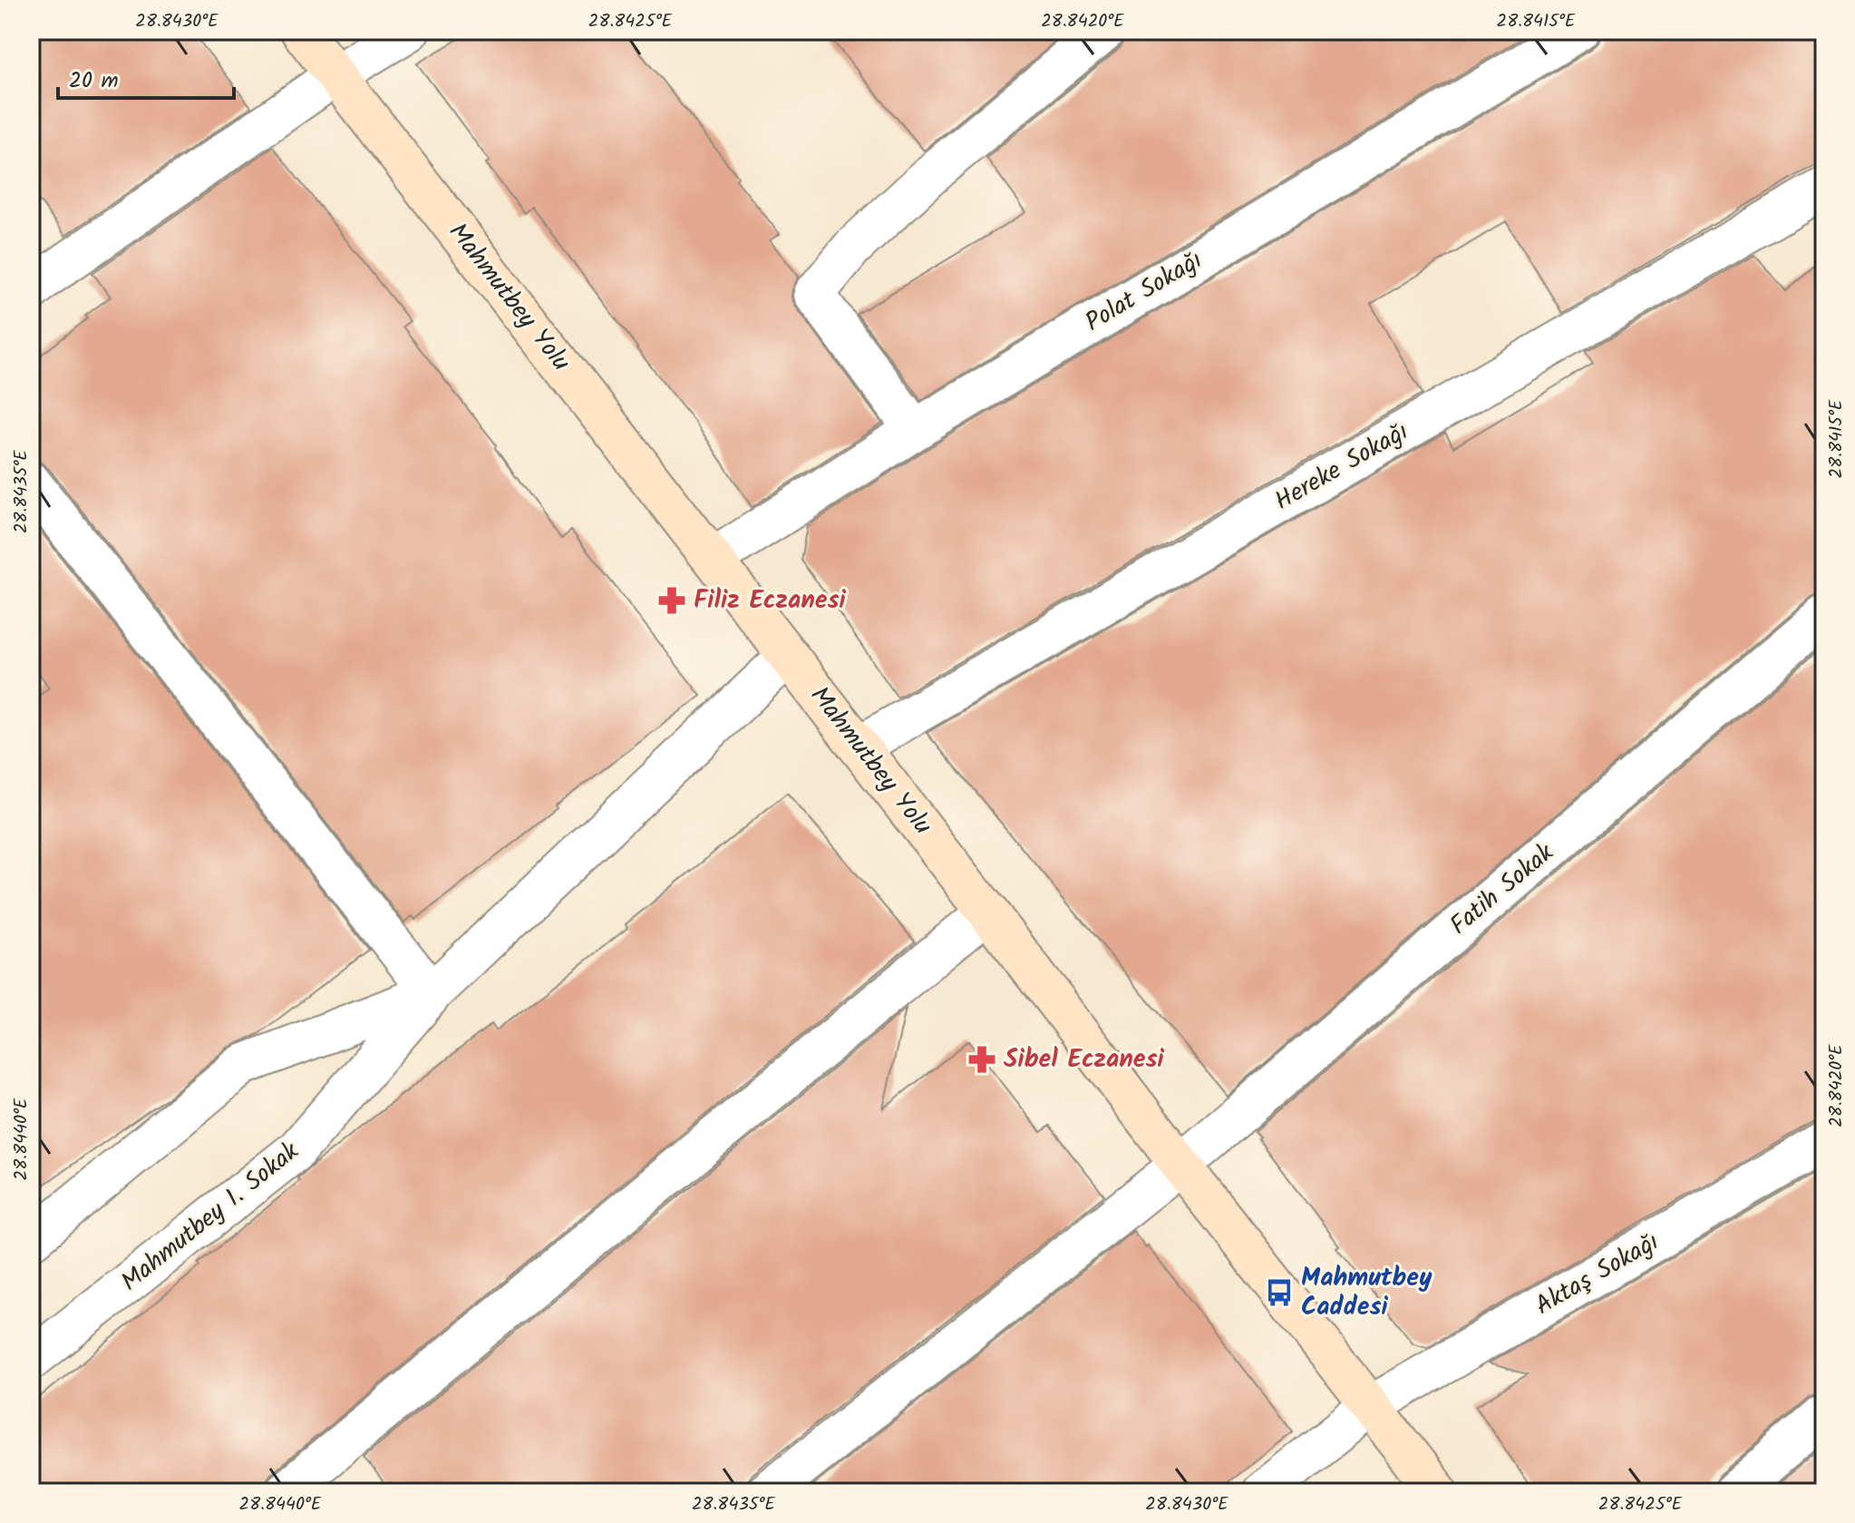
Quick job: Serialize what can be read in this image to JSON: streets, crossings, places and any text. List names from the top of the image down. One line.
{"streets":{"main road":["Mahmutbey Yolu"],"street":["Polat Sokağı","Hereke Sokağı","Fatih Sokak","Mahmutbey 1. Sokak","Aktaş Sokağı"]},"crossings":[["Polat Sokağı","Mahmutbey Yolu"],["Mahmutbey Yolu","Hereke Sokağı"],["Mahmutbey Yolu","Fatih Sokak"],["Mahmutbey Yolu","Mahmutbey 1. Sokak"],["Mahmutbey Yolu","Aktaş Sokağı"]],"places":{"pharmacy":["Filiz Eczanesi","Sibel Eczanesi"],"bus stop":["Mahmutbey Caddesi"]},"scale_bar":"20 m","coordinates":["28.8430°E","28.8425°E","28.8420°E","28.8415°E","28.8435°E","28.8440°E"]}
